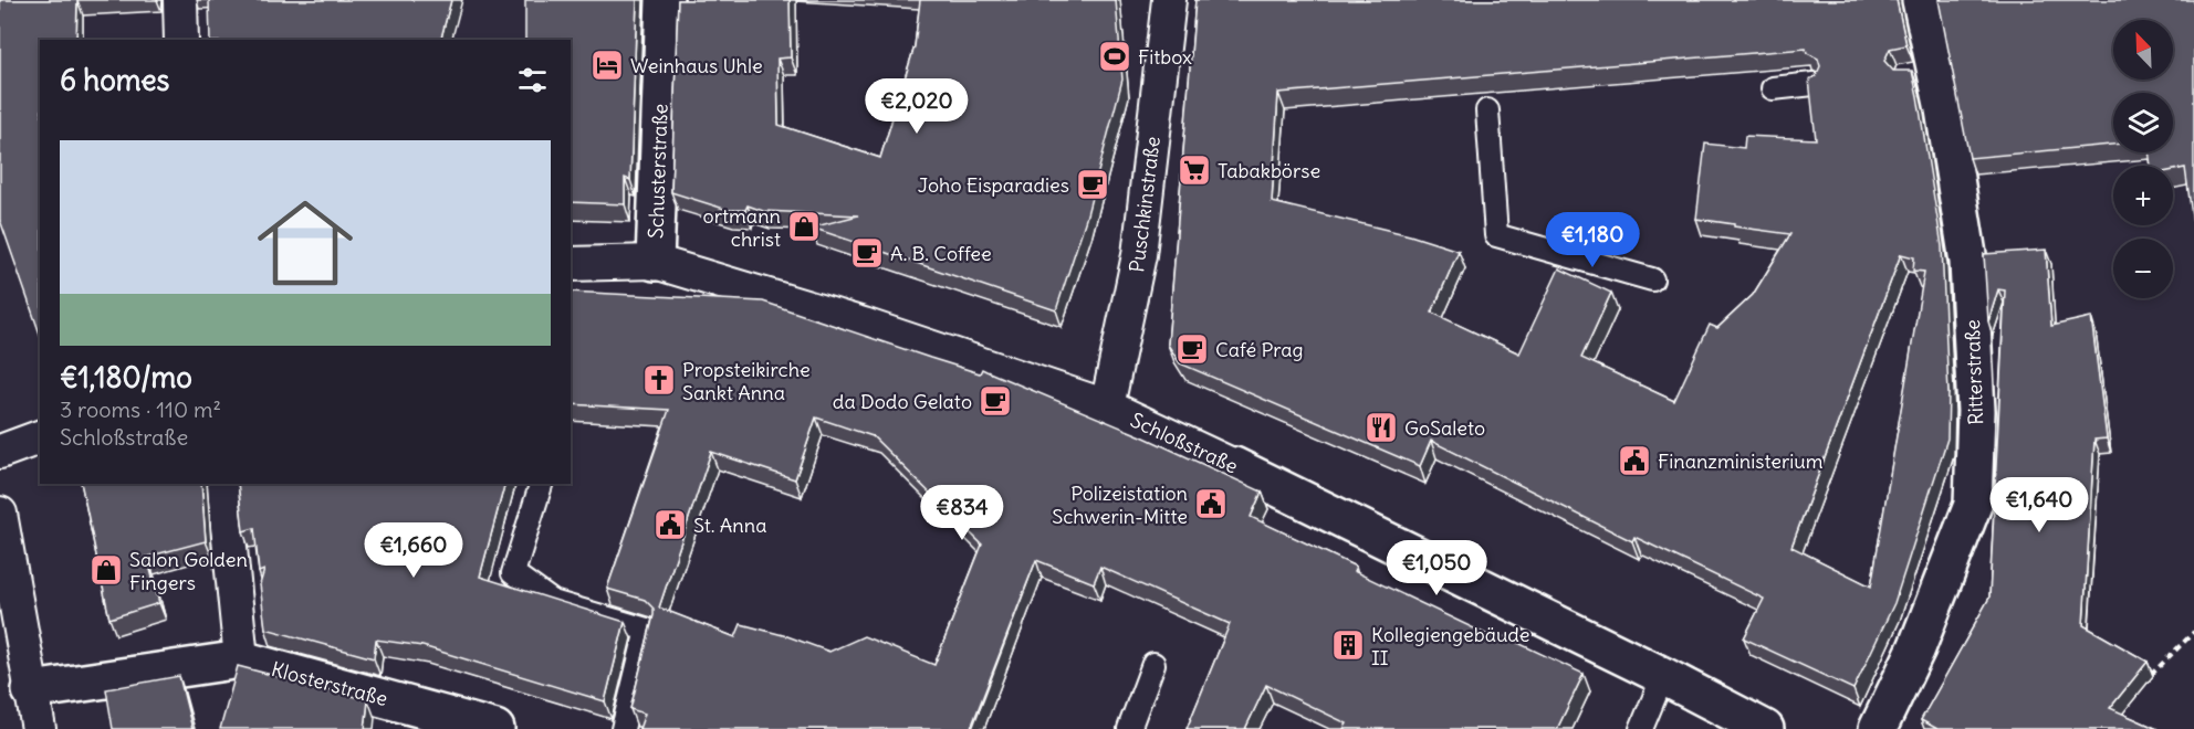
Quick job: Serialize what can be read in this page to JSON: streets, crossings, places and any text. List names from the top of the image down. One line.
{"streets":{"street":["Schusterstraße","Puschkinstraße","Ritterstraße","Schloßstraße","Klosterstraße"]},"crossings":[["Schusterstraße","Schloßstraße"],["Puschkinstraße","Schloßstraße"]],"places":{"sports":["Fitbox"],"hotel":["Weinhaus Uhle"],"supermarket":["Tabakbörse"],"cafe":["Joho Eisparadies","A. B. Coffee","Café Prag","da Dodo Gelato"],"shop":["ortmann christ","Salon Golden Fingers"],"church":["Propsteikirche Sankt Anna"],"restaurant":["GoSaleto"],"public building":["Finanzministerium","Polizeistation Schwerin-Mitte","St. Anna"],"building":["Kollegiengebäude II"]},"north":"top left","page":{"map_buttons":["+","−"],"heading":"6 homes","price":["€2,020","€1,180","€1,640","€834","€1,660","€1,050"],"list":[{"name":"€1,180/mo","note":"3 rooms · 110 m² · Schloßstraße"}]}}
